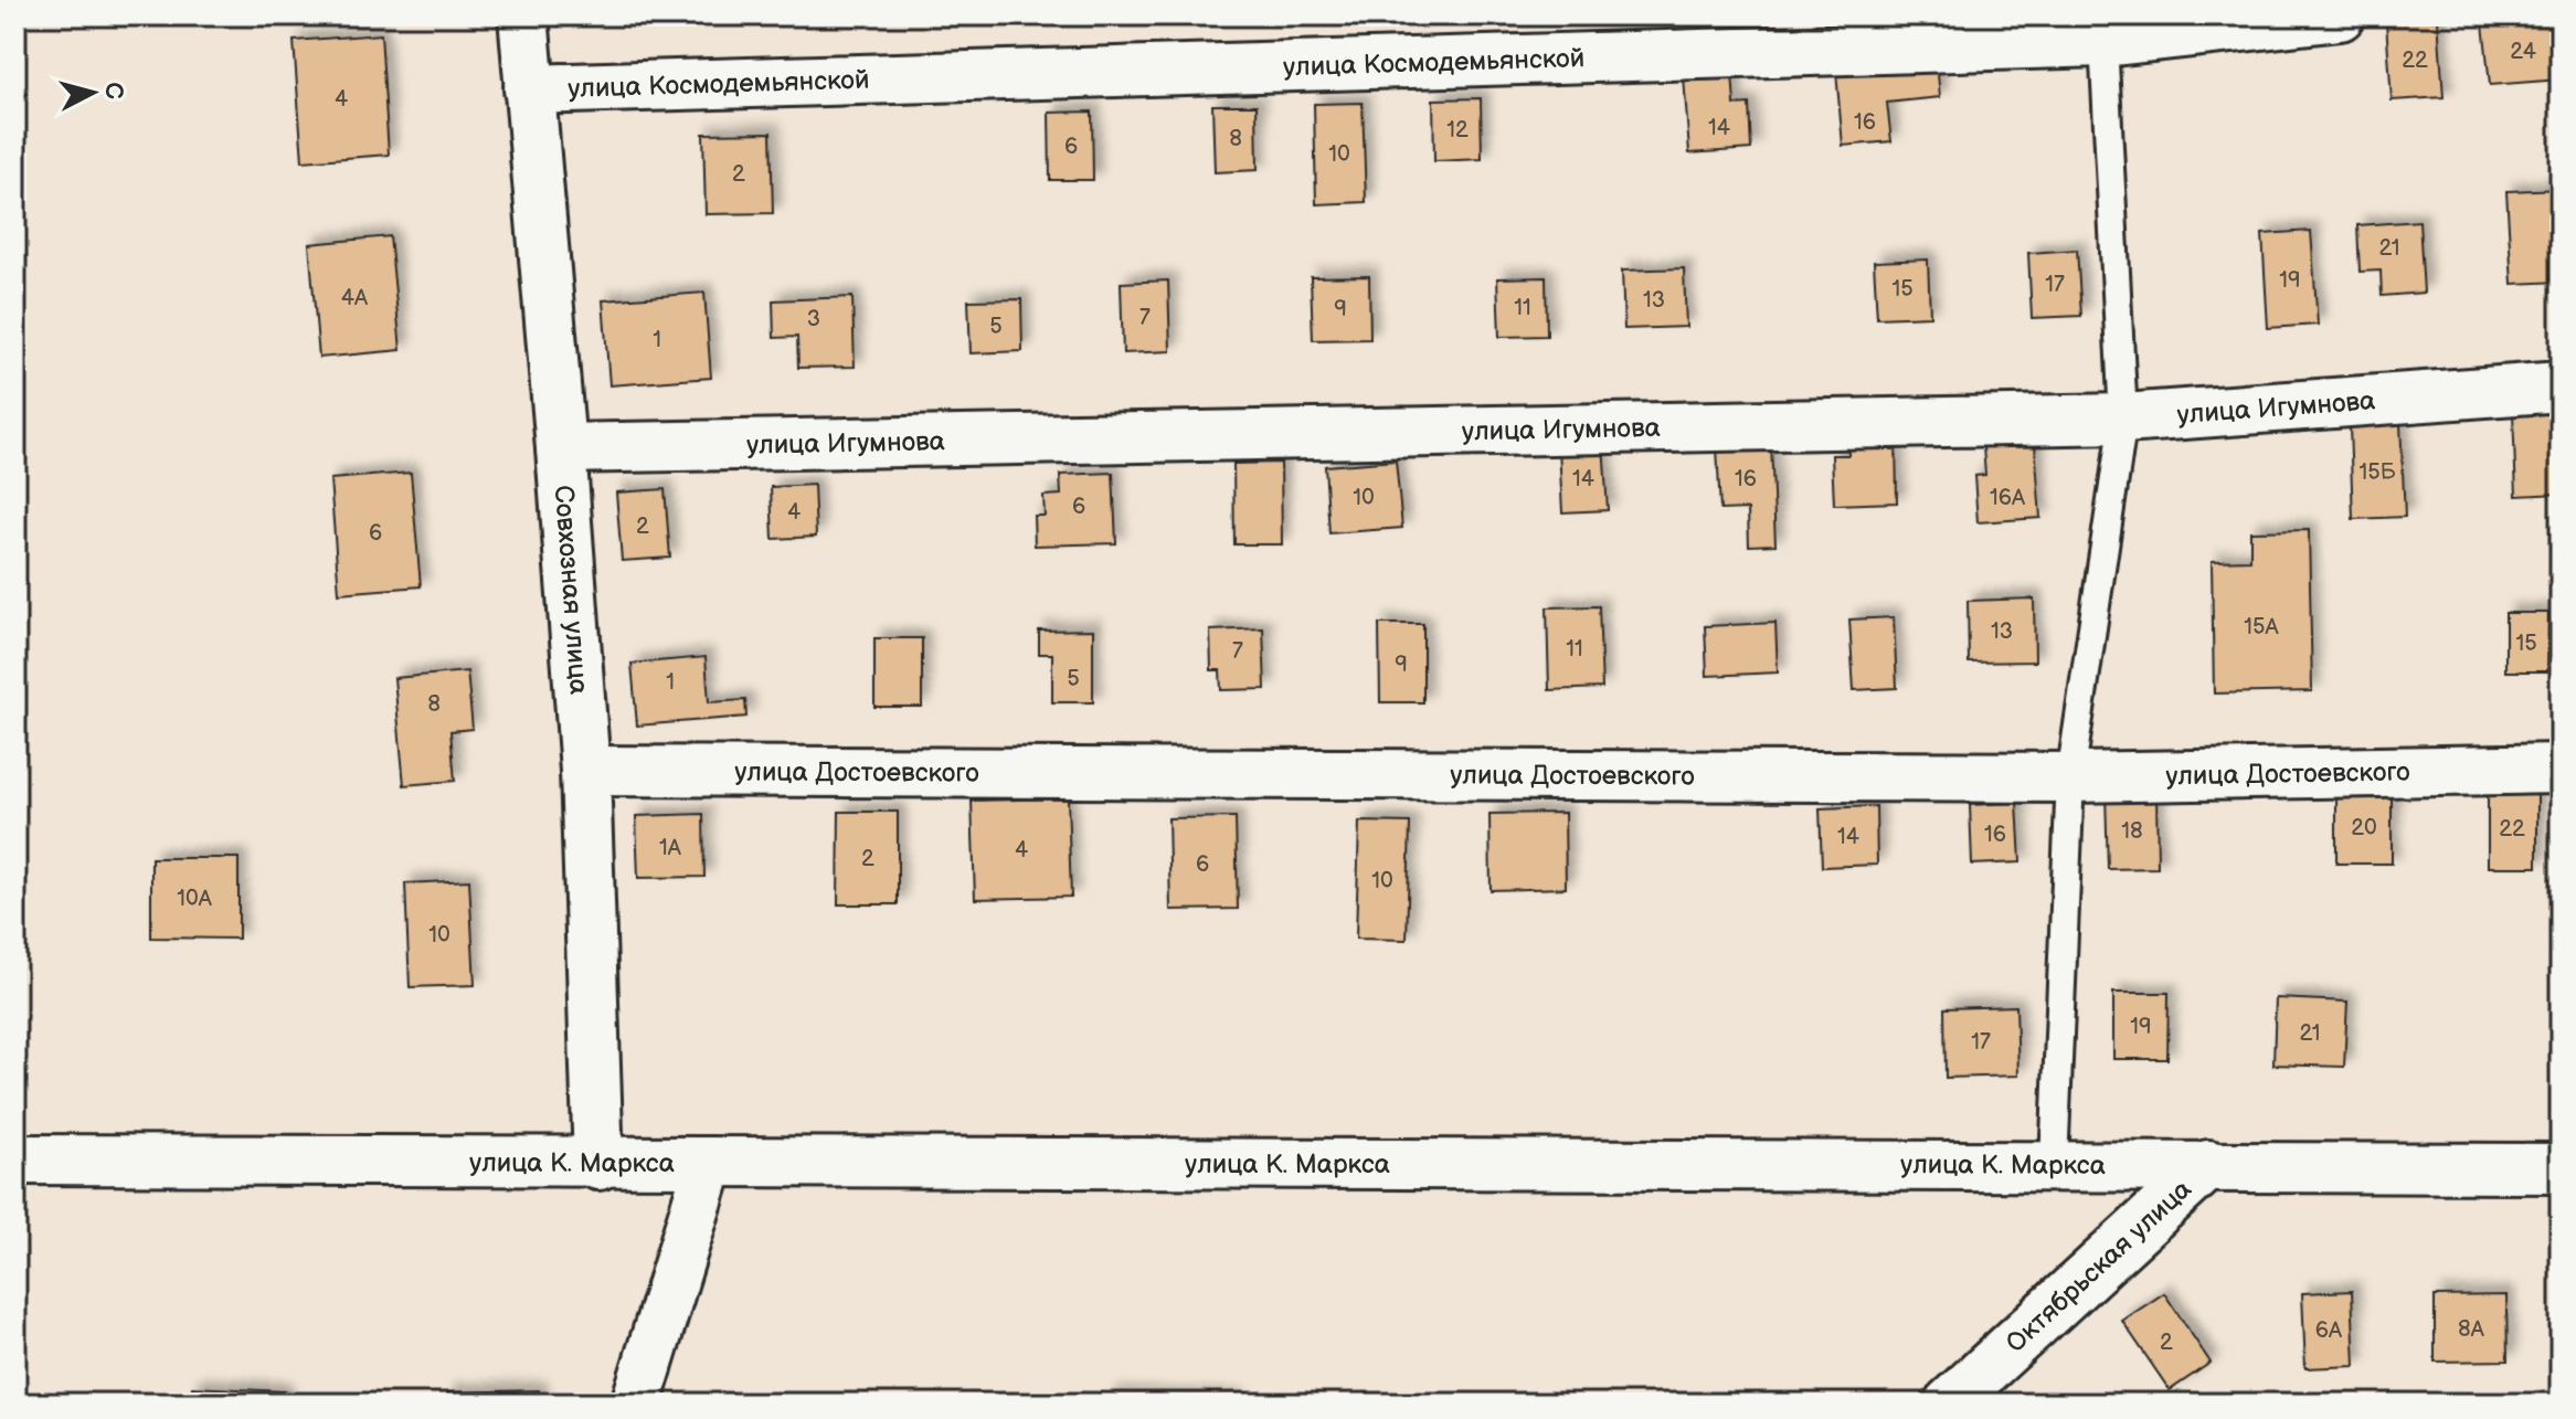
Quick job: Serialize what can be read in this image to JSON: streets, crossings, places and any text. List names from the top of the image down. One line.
{"streets":{"street":["улица Космодемьянской","улица Игумнова","Совхозная улица","улица Достоевского","улица К. Маркса","Октябрьская улица"]},"crossings":[["улица Космодемьянской","Совхозная улица"],["улица Игумнова","Совхозная улица"],["Совхозная улица","улица Достоевского"],["Совхозная улица","улица К. Маркса"],["улица К. Маркса","Октябрьская улица"]],"house_numbers":["24","22","4","16","14","12","8","6","10","2","21","19","17","15","4А","13","11","9","7","3","5","1","15Б","14","16","10","16А","6","4","2","6","15А","13","15","11","7","9","5","1","8","20","22","18","16","14","1А","4","2","6","10","10А","10","19","21","17","8А","6А","2"],"north":"right"}
